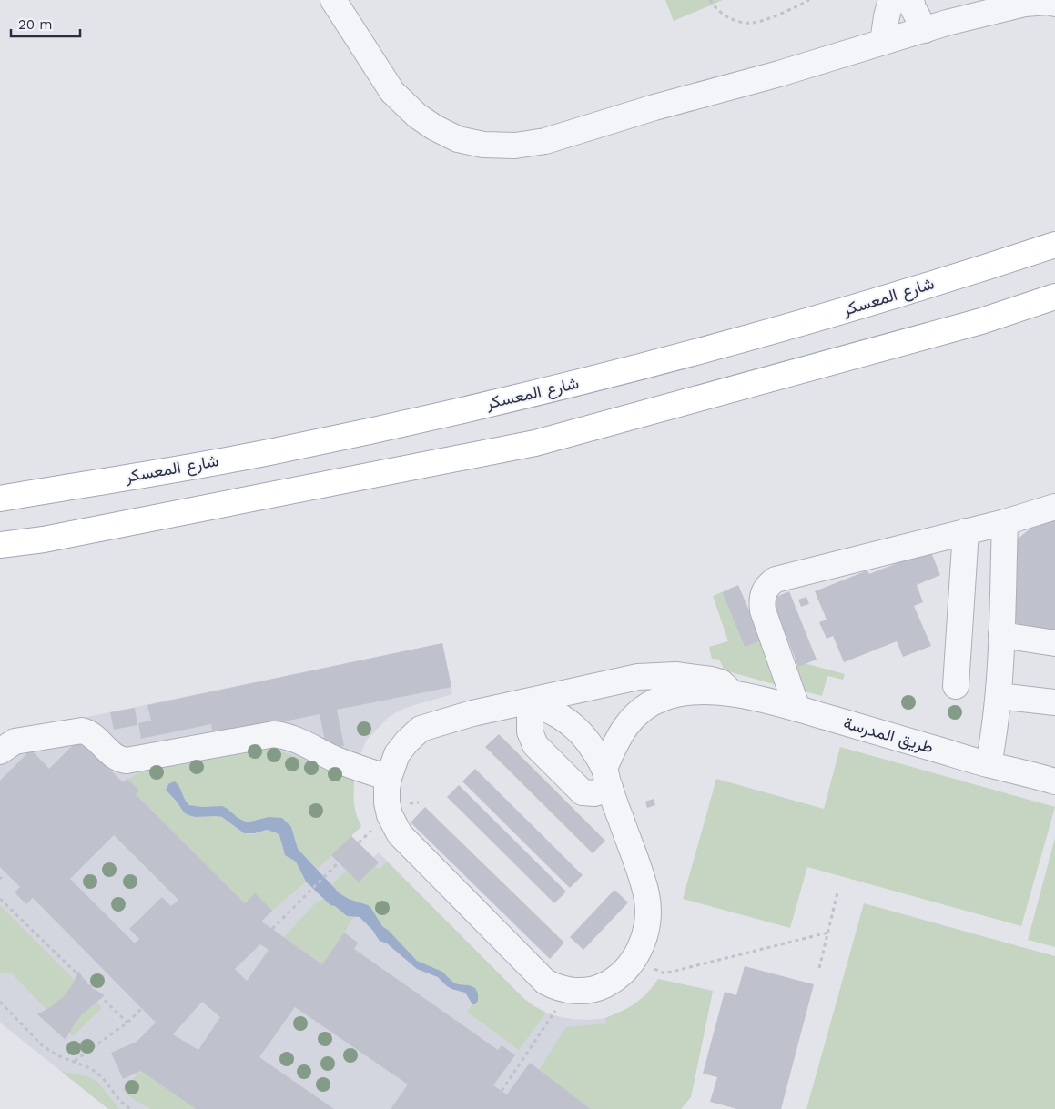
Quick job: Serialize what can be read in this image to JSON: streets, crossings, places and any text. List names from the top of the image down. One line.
{"streets":{"main road":["شارع المعسكر"],"street":["طريق المدرسة"]},"scale_bar":"20 m"}
